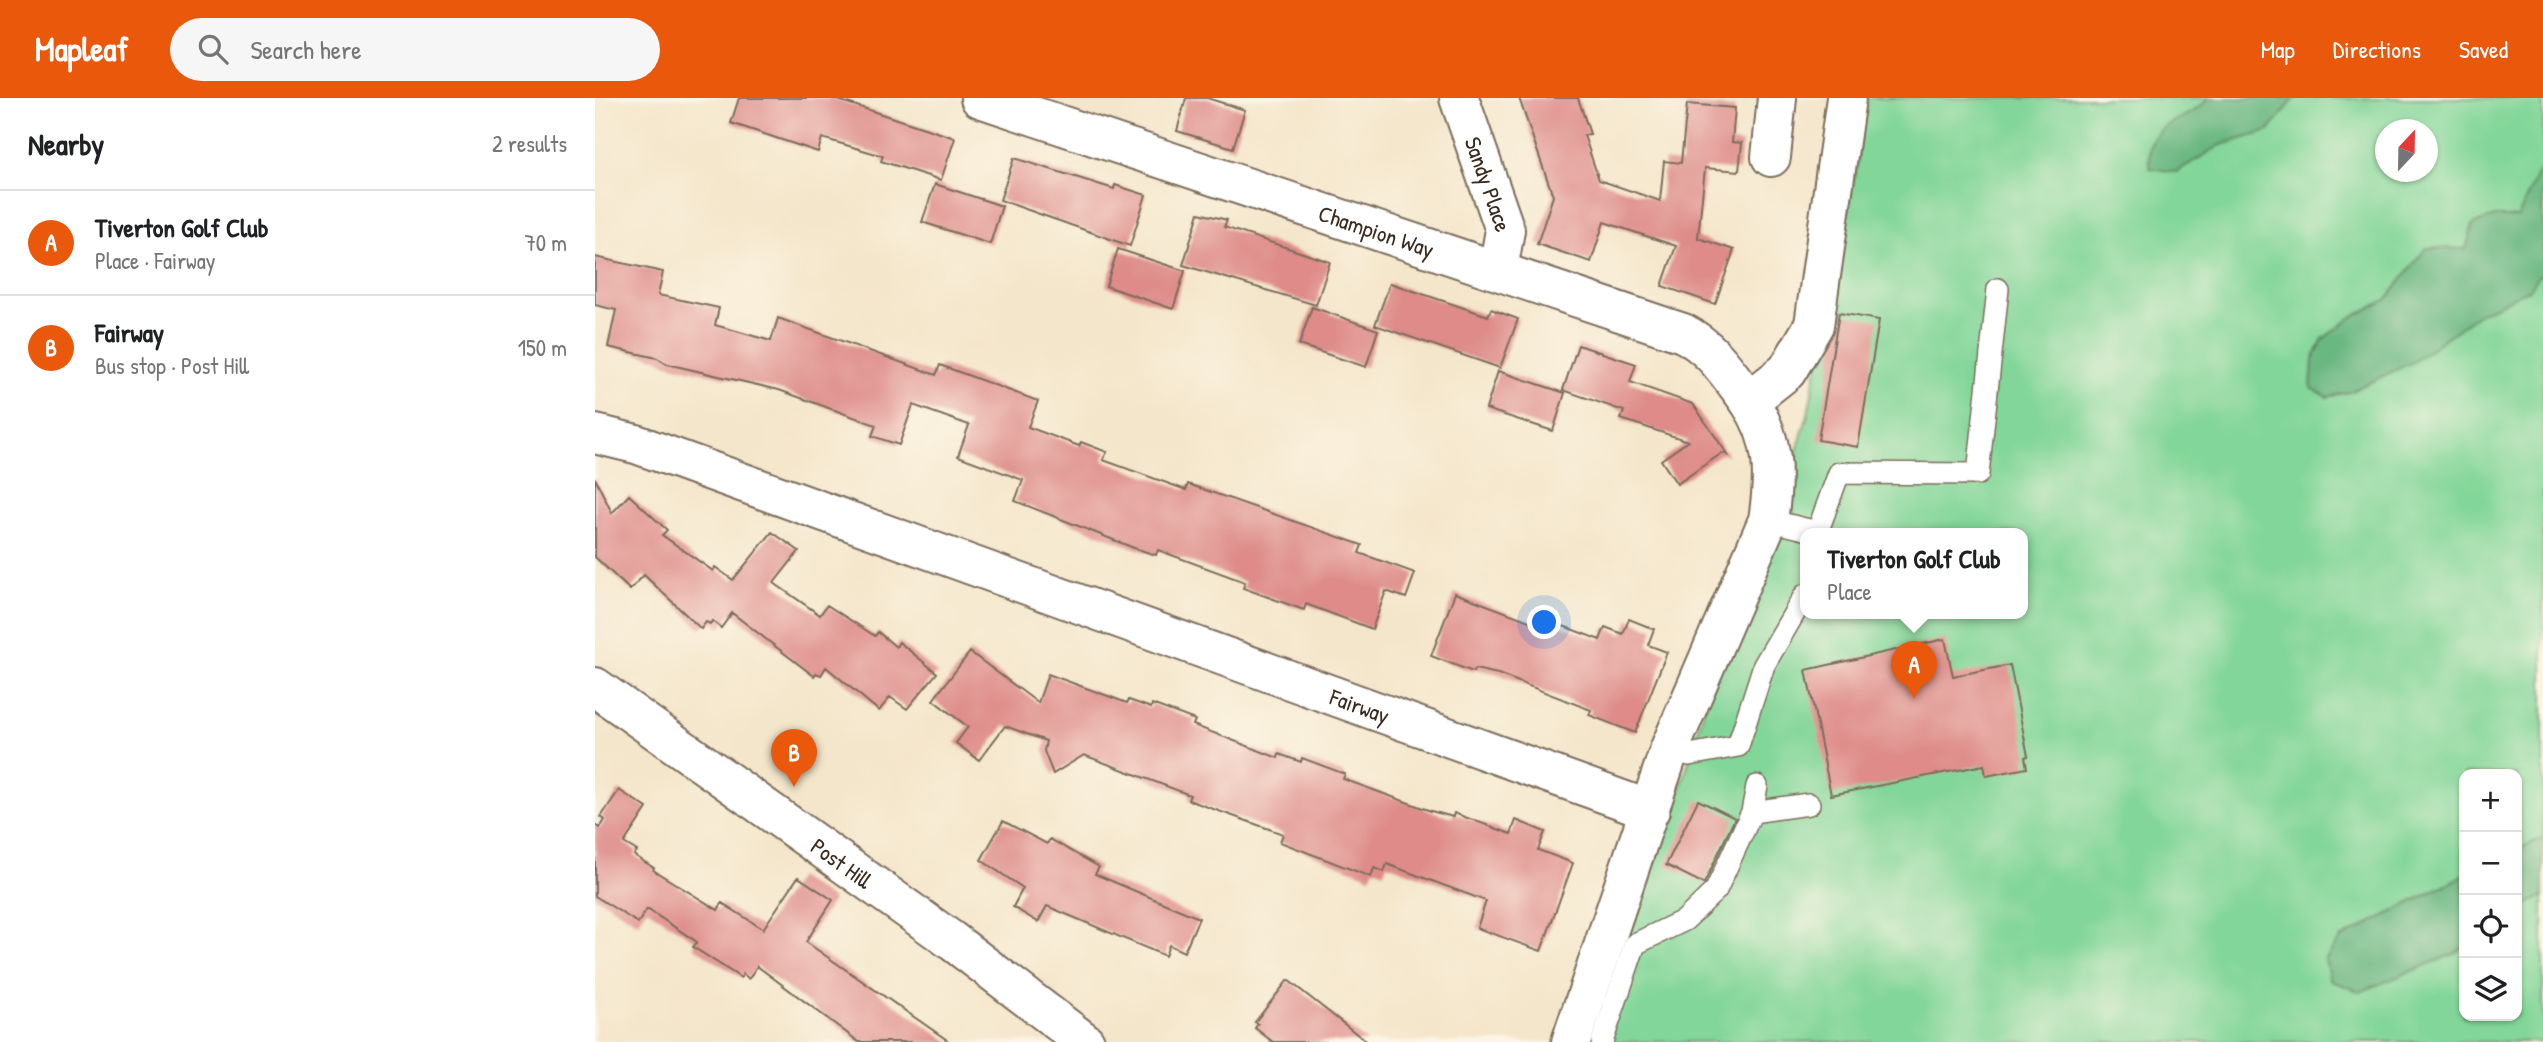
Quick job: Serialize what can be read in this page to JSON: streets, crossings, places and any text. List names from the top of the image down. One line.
{"streets":{"street":["Sandy Place","Champion Way","Fairway","Post Hill"]},"crossings":[["Sandy Place","Champion Way"],["Champion Way","Fairway"]],"north":"top","page":{"header":"Mapleaf","search":"Search here","nav":["Map","Directions","Saved"],"heading":["Nearby","2 results"],"list":[{"mark":"A","name":"Tiverton Golf Club","note":"Place · Fairway","value":"70 m"},{"mark":"B","name":"Fairway","note":"Bus stop · Post Hill","value":"150 m"}],"popup":["Tiverton Golf Club","Place"],"pins":["A","B"],"map_buttons":["+","−"]}}
